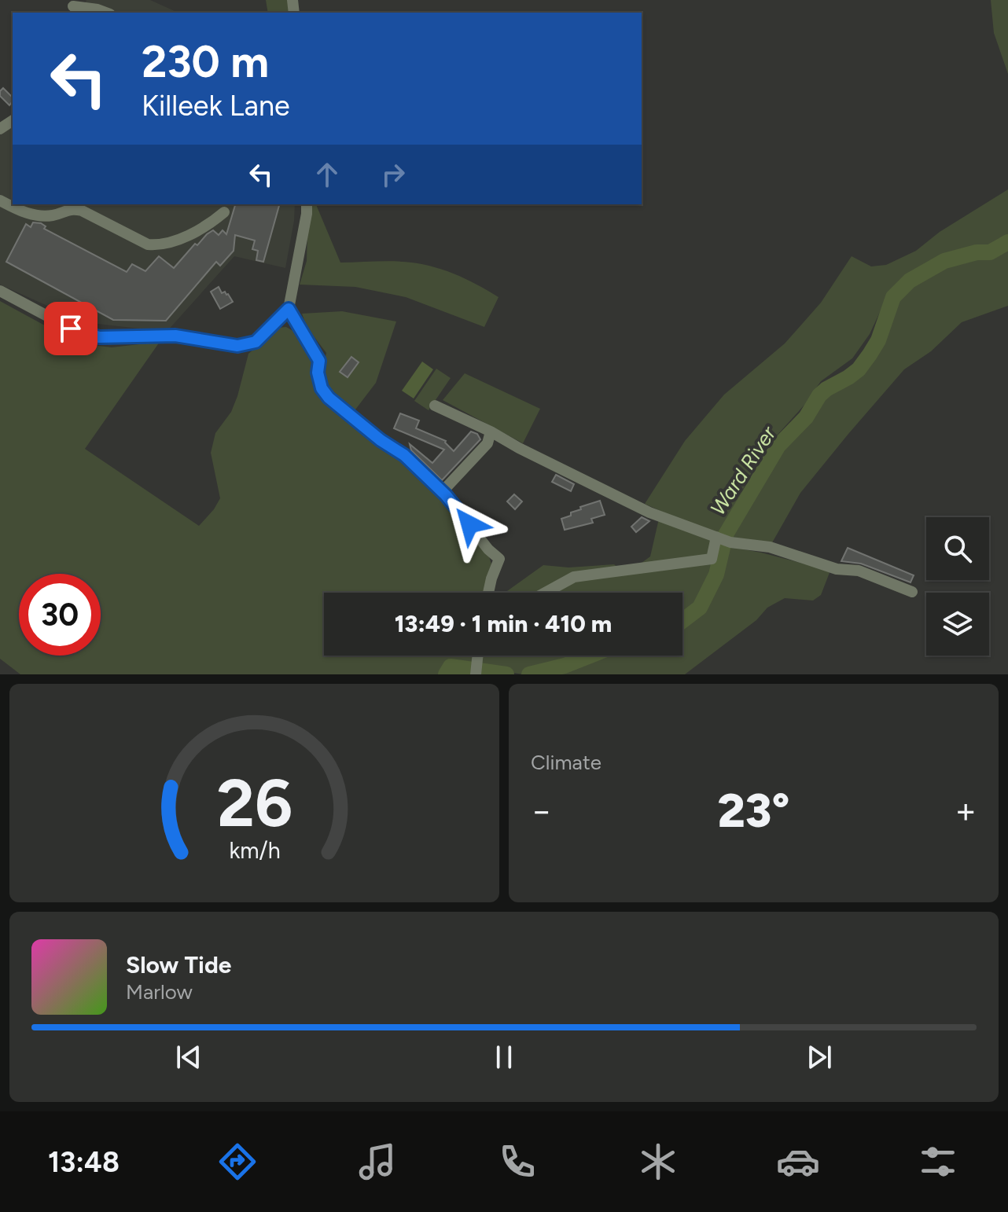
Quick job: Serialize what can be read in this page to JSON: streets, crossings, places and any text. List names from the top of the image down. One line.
{"water":["Ward River"],"page":{"turn":["230 m","Killeek Lane"],"limit":"30","trip":"13:49 · 1 min · 410 m","tile":"Climate","heat":["−","23°","+"],"song":["Slow Tide","Marlow"],"tabs":"13:48","gauge":["26","km/h"]}}
